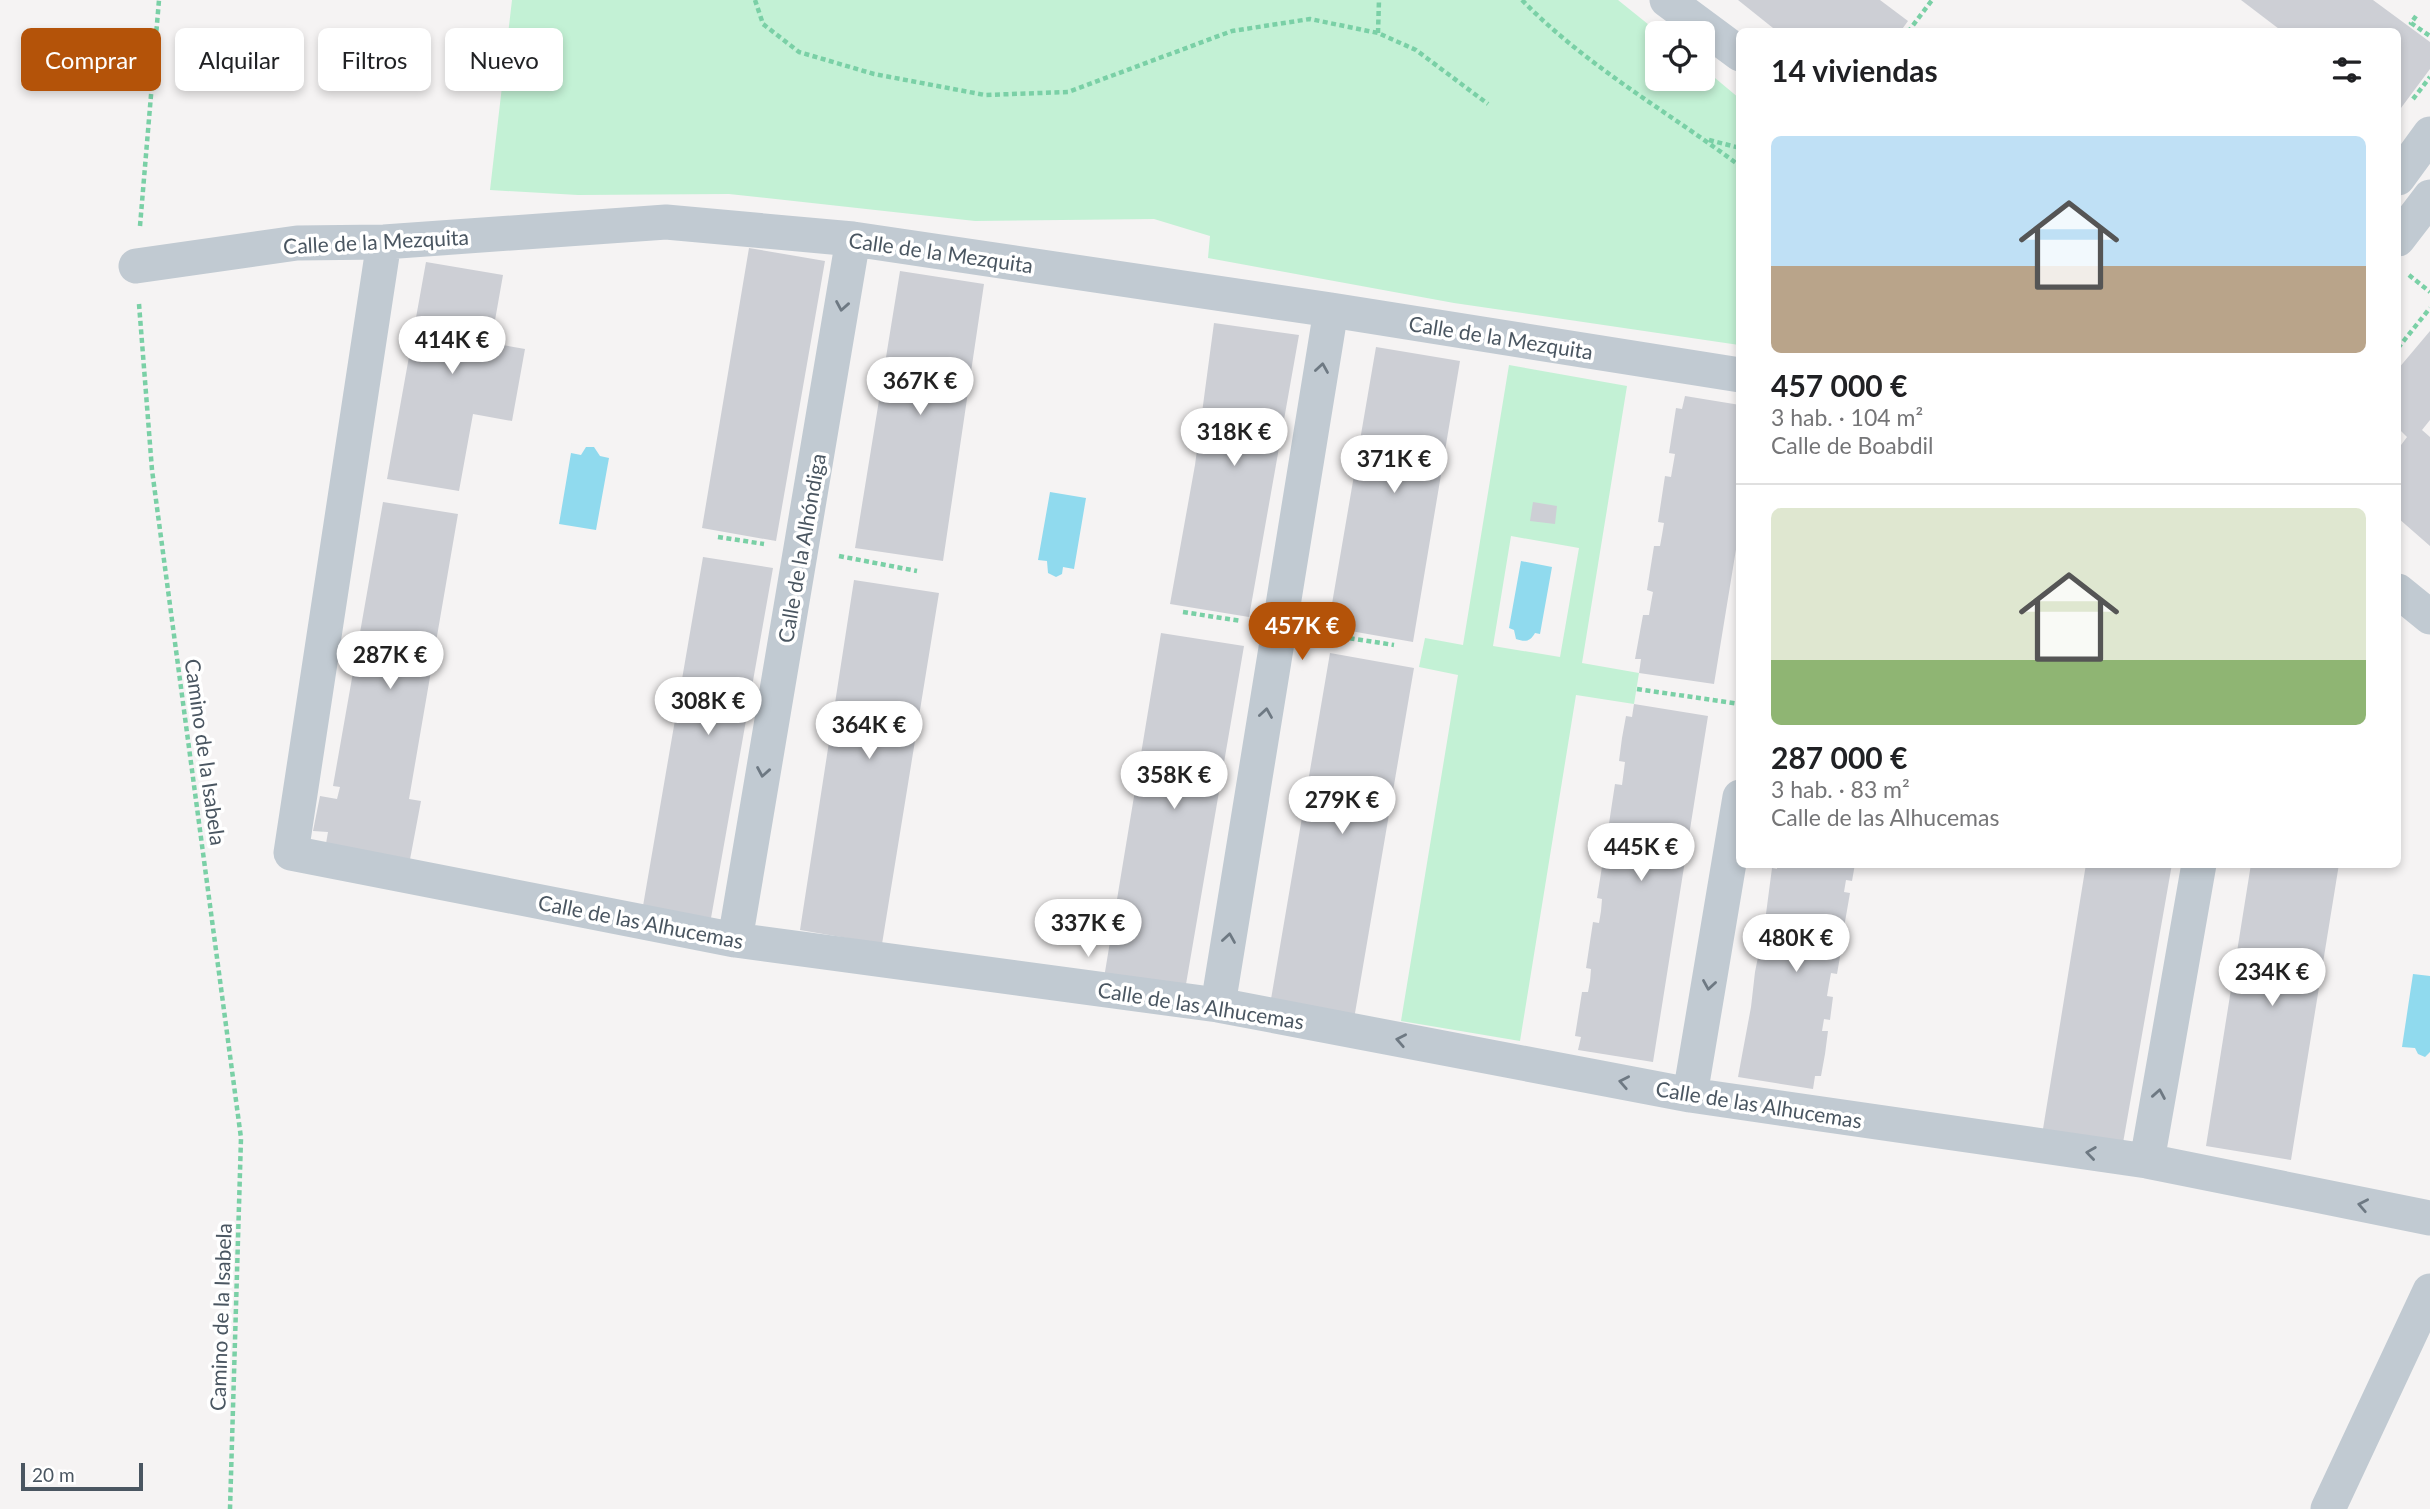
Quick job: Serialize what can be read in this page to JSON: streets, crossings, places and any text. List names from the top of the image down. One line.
{"streets":{"street":["Calle de la Mezquita","Calle de la Alhóndiga","Calle de las Alhucemas"],"path":["Camino de la Isabela"]},"crossings":[["Calle de la Mezquita","Calle de la Alhóndiga"],["Calle de la Mezquita","Camino de la Isabela"],["Calle de la Mezquita","Calle de las Alhucemas"],["Calle de la Alhóndiga","Calle de las Alhucemas"]],"one_way":["Calle de la Alhóndiga","Calle de las Alhucemas"],"scale_bar":"20 m","page":{"chip":["Comprar","Alquilar","Filtros","Nuevo"],"heading":"14 viviendas","list":[{"name":"457 000 €","note":"3 hab. · 104 m² · Calle de Boabdil"},{"name":"287 000 €","note":"3 hab. · 83 m² · Calle de las Alhucemas"}],"price":["414K €","367K €","318K €","371K €","457K €","287K €","308K €","364K €","358K €","279K €","445K €","337K €","480K €","234K €"],"scale":"20 m"}}
